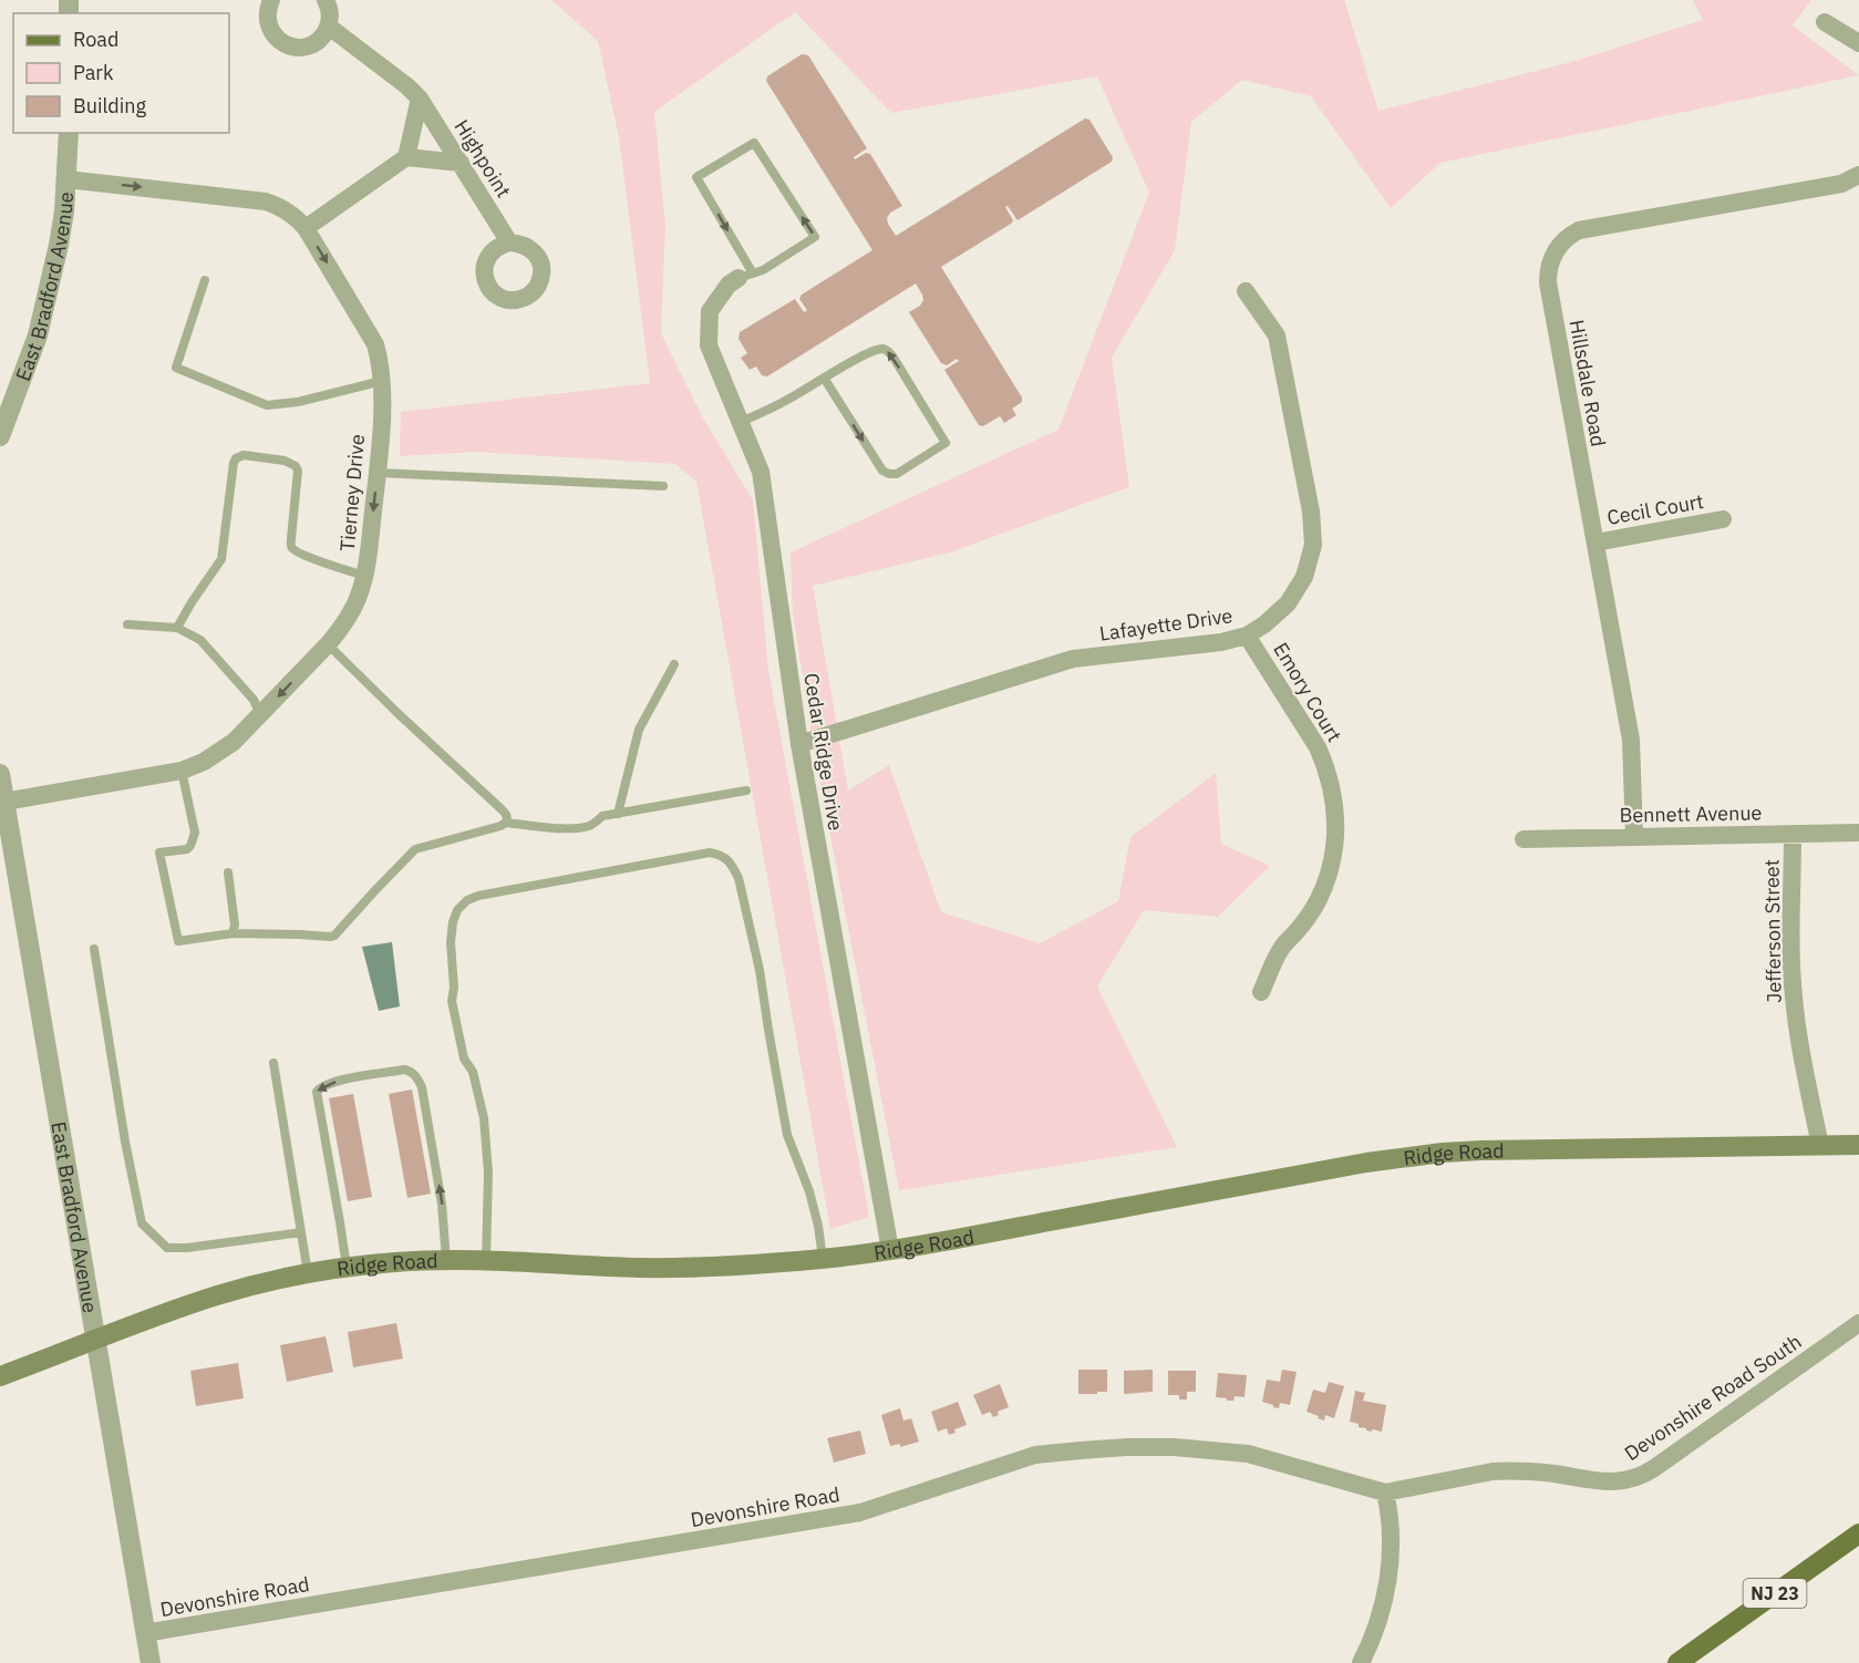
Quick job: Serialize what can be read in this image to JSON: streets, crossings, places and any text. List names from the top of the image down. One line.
{"streets":{"main road":["Ridge Road","NJ 23"],"street":["Highpoint","East Bradford Avenue","Hillsdale Road","Tierney Drive","Cecil Court","Lafayette Drive","Emory Court","Cedar Ridge Drive","Bennett Avenue","Jefferson Street","Devonshire Road South","Devonshire Road"]},"crossings":[["East Bradford Avenue","Tierney Drive"],["East Bradford Avenue","Ridge Road"],["East Bradford Avenue","Devonshire Road"],["Hillsdale Road","Cecil Court"],["Hillsdale Road","Bennett Avenue"],["Lafayette Drive","Emory Court"],["Lafayette Drive","Cedar Ridge Drive"],["Cedar Ridge Drive","Ridge Road"],["Bennett Avenue","Jefferson Street"],["Jefferson Street","Ridge Road"],["Devonshire Road South","Devonshire Road"]],"legend":["Road","Park","Building"]}
